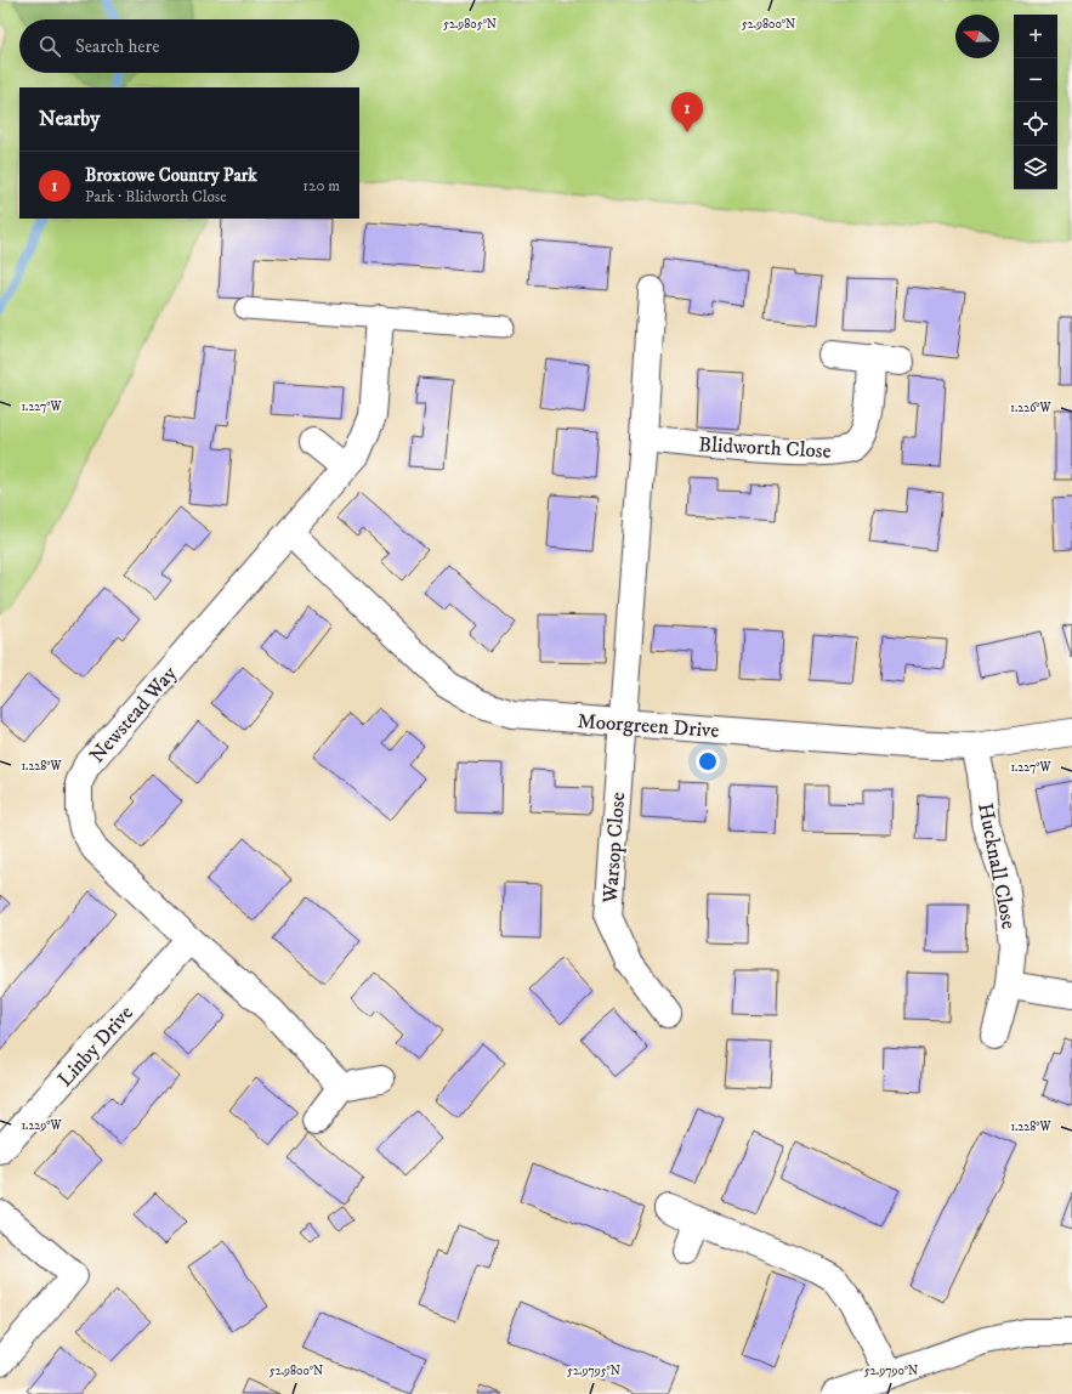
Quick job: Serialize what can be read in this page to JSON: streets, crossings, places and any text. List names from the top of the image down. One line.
{"streets":{"street":["Blidworth Close","Newstead Way","Moorgreen Drive","Warsop Close","Hucknall Close","Linby Drive"]},"crossings":[["Newstead Way","Moorgreen Drive"],["Newstead Way","Linby Drive"],["Moorgreen Drive","Warsop Close"],["Moorgreen Drive","Hucknall Close"]],"north":"left","page":{"map_buttons":["+","−"],"search":"Search here","heading":"Nearby","pins":"1","list":[{"mark":"1","name":"Broxtowe Country Park","note":"Park · Blidworth Close","value":"120 m"}]},"coordinates":["52.9805°N","52.9800°N","1.227°W","1.226°W","1.228°W","1.229°W","52.9795°N","52.9790°N"]}
